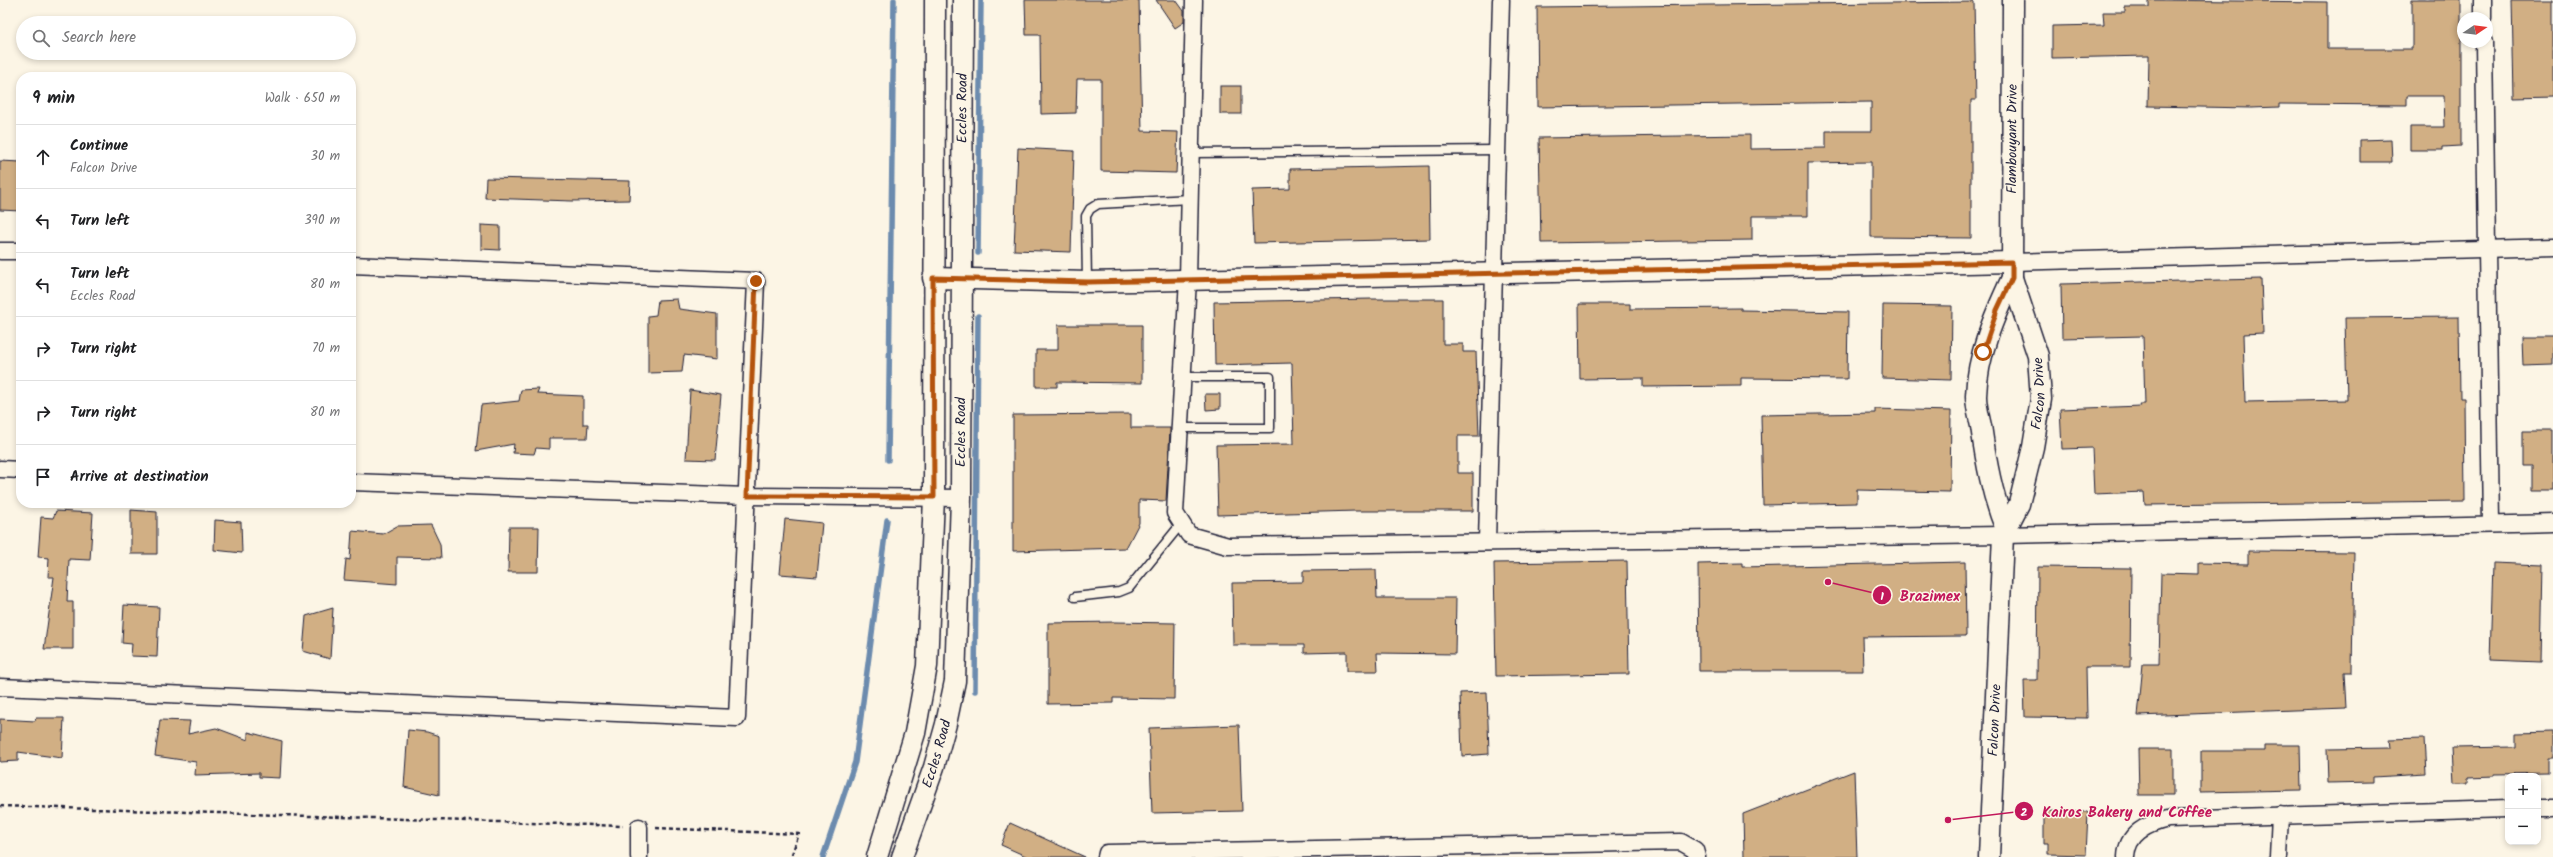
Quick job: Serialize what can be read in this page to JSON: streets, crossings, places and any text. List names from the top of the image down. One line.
{"streets":{"street":["Eccles Road","Flambouyant Drive","Falcon Drive"]},"crossings":[["Flambouyant Drive","Falcon Drive"]],"places":["Brazimex","Kairos Bakery and Coffee"],"north":"right","page":{"search":"Search here","heading":["9 min","Walk · 650 m"],"list":[["Continue","Falcon Drive","30 m"],["Turn left","390 m"],["Turn left","Eccles Road","80 m"],["Turn right","70 m"],["Turn right","80 m"],"Arrive at destination"],"map_buttons":["+","−"]}}
